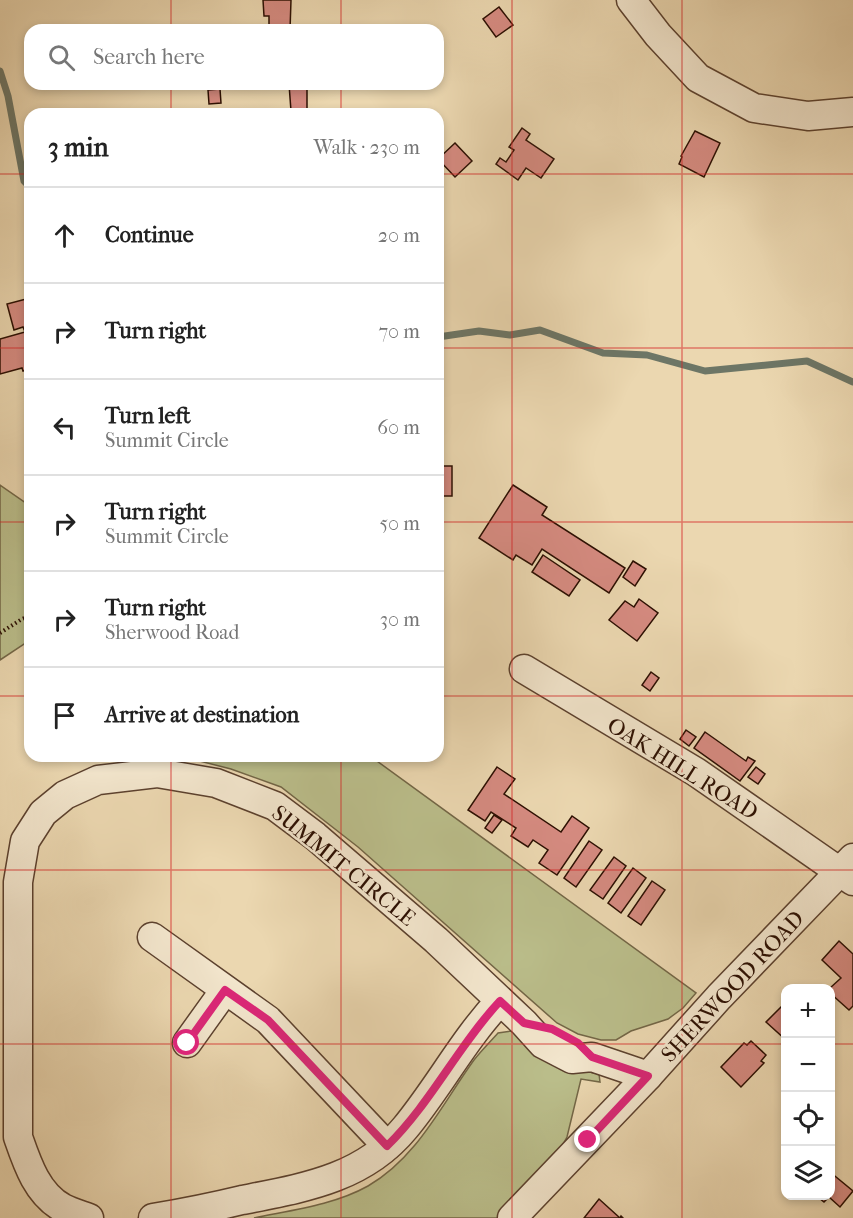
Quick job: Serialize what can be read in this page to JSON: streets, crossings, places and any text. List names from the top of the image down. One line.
{"streets":{"street":["OAK HILL ROAD","SUMMIT CIRCLE","SHERWOOD ROAD"]},"crossings":[["OAK HILL ROAD","SHERWOOD ROAD"],["SUMMIT CIRCLE","SHERWOOD ROAD"]],"page":{"search":"Search here","heading":["3 min","Walk · 230 m"],"list":[["Continue","20 m"],["Turn right","70 m"],["Turn left","Summit Circle","60 m"],["Turn right","Summit Circle","50 m"],["Turn right","Sherwood Road","30 m"],"Arrive at destination"],"map_buttons":["+","−"]}}
